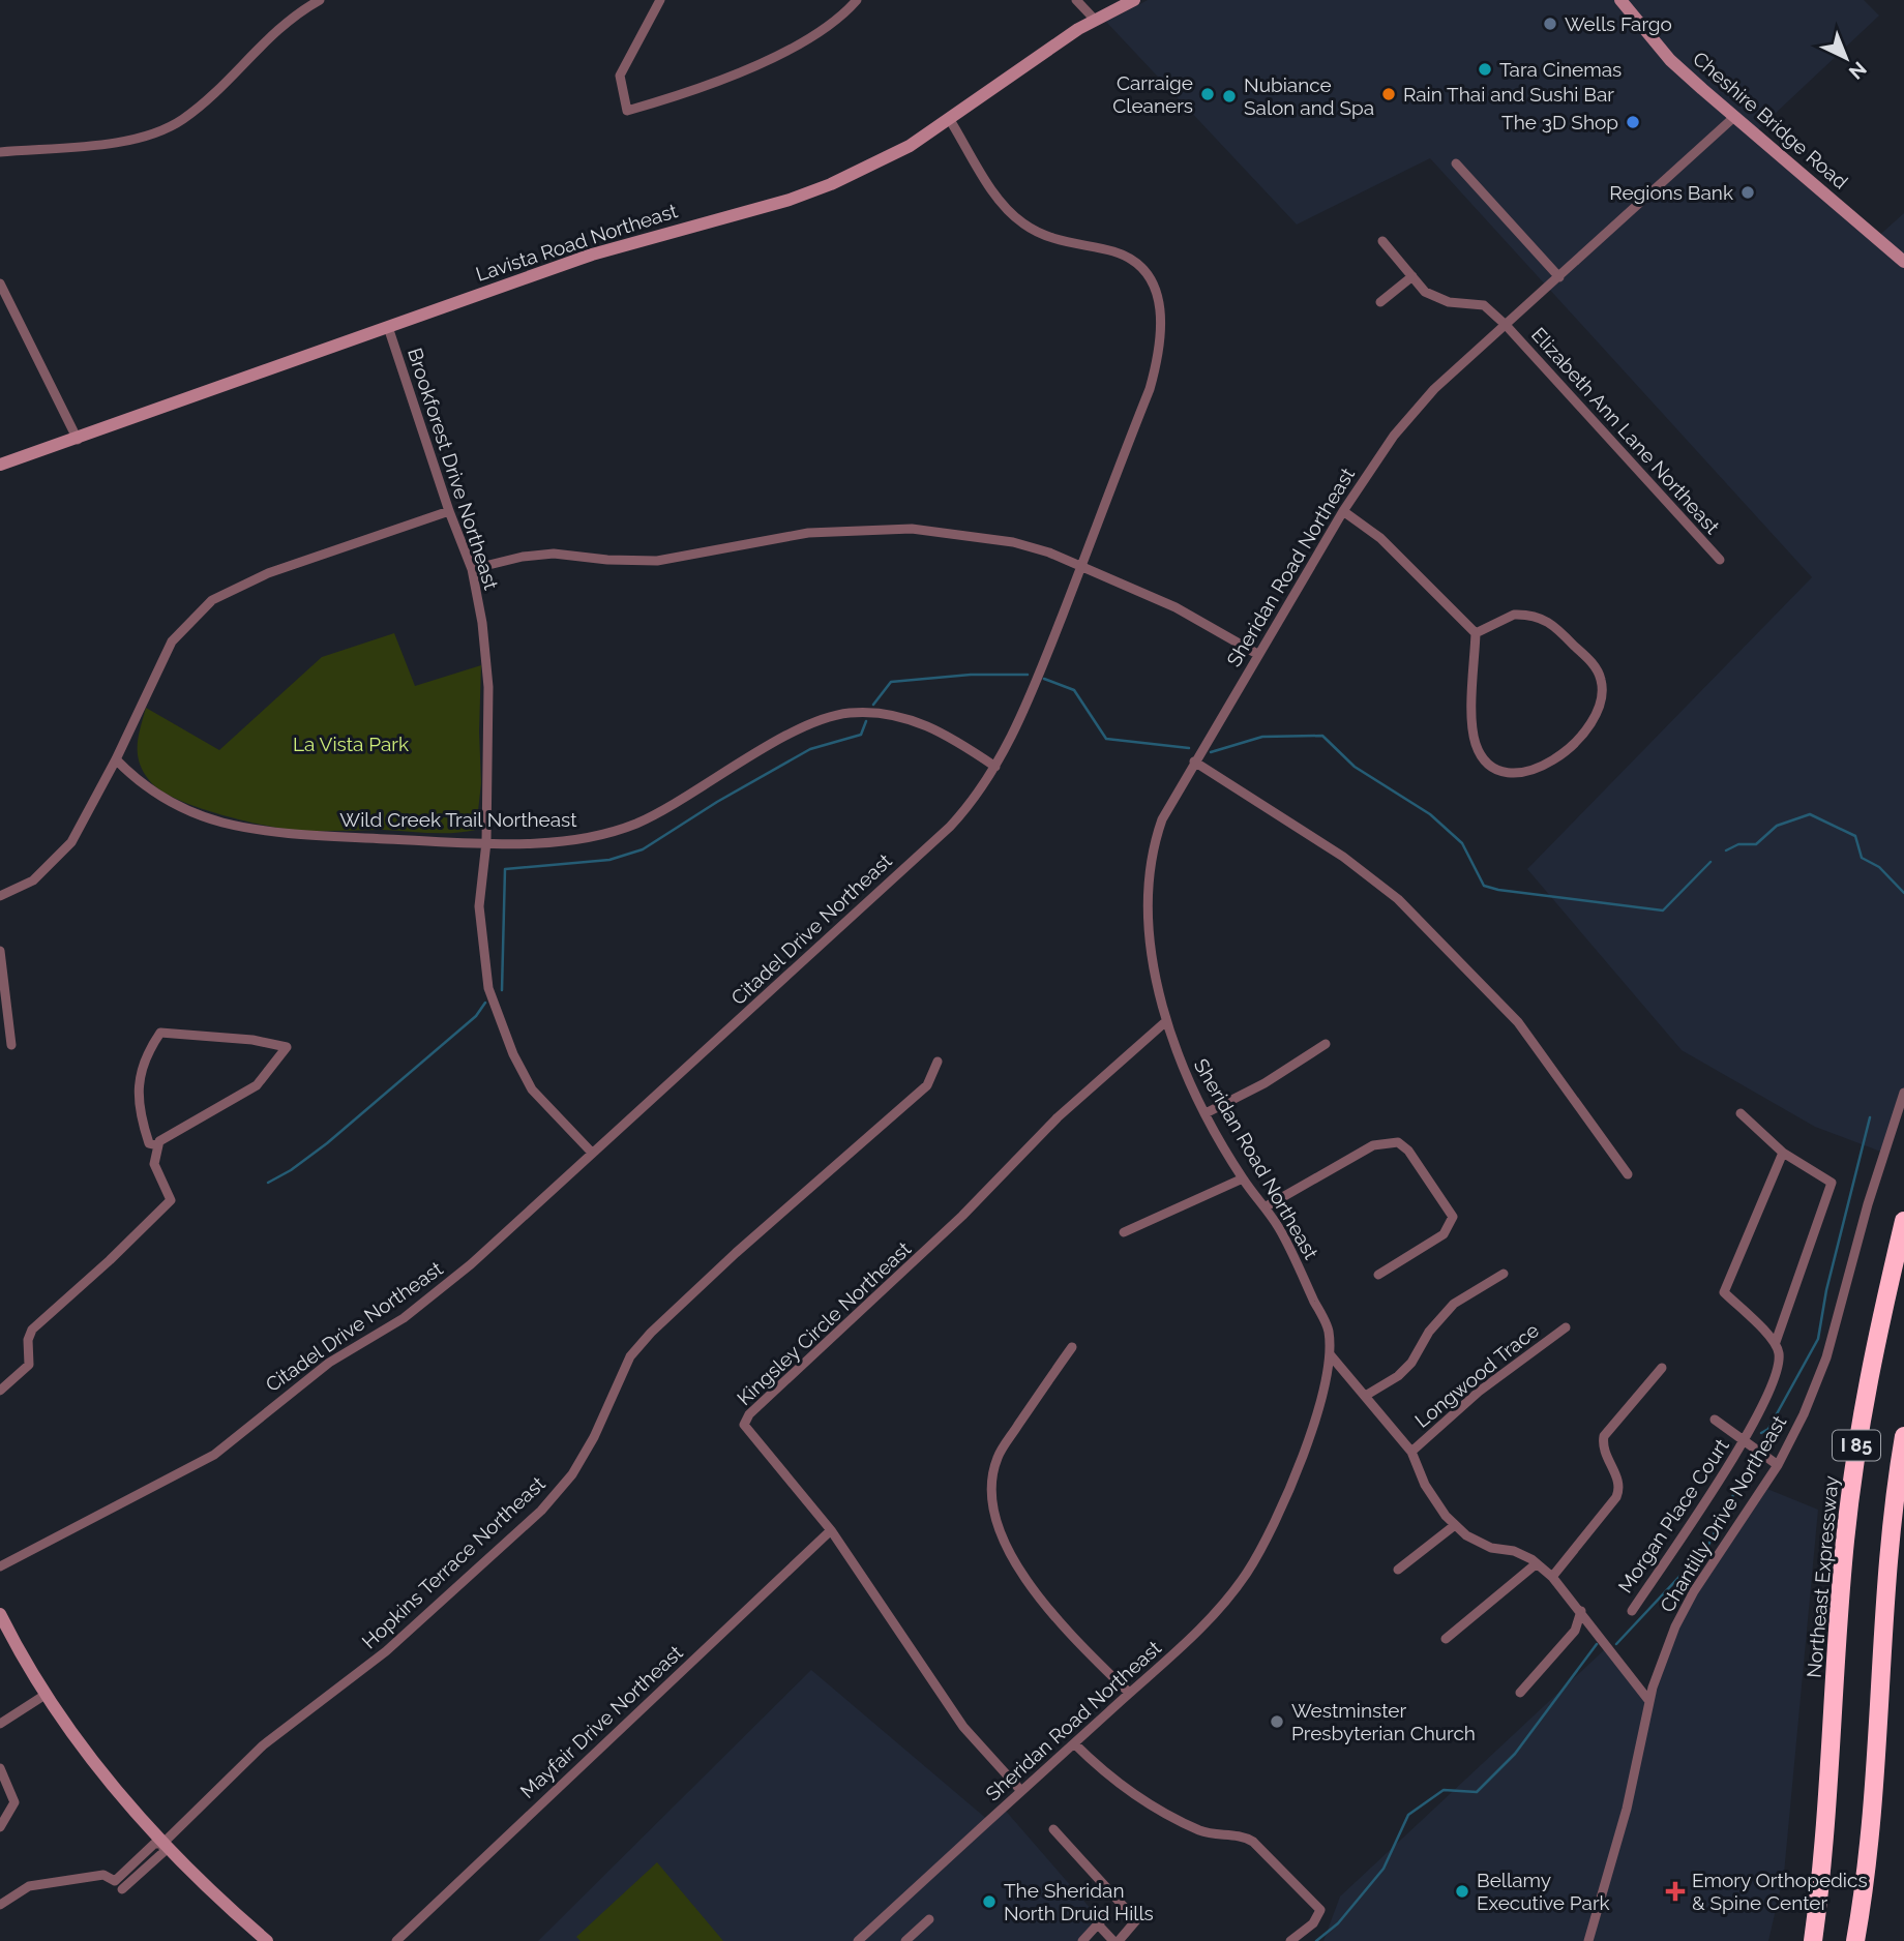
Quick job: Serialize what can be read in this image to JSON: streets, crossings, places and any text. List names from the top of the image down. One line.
{"streets":{"highway":["I 85","Northeast Expressway"],"main road":["Cheshire Bridge Road","Lavista Road Northeast"],"street":["Elizabeth Ann Lane Northeast","Brookforest Drive Northeast","Sheridan Road Northeast","Wild Creek Trail Northeast","Citadel Drive Northeast","Kingsley Circle Northeast","Longwood Trace","Chantilly Drive Northeast","Morgan Place Court","Hopkins Terrace Northeast","Mayfair Drive Northeast"]},"crossings":[["Cheshire Bridge Road","Sheridan Road Northeast"],["Lavista Road Northeast","Brookforest Drive Northeast"],["Lavista Road Northeast","Citadel Drive Northeast"],["Elizabeth Ann Lane Northeast","Sheridan Road Northeast"],["Brookforest Drive Northeast","Wild Creek Trail Northeast"],["Brookforest Drive Northeast","Citadel Drive Northeast"],["Sheridan Road Northeast","Kingsley Circle Northeast"],["Wild Creek Trail Northeast","Citadel Drive Northeast"],["Kingsley Circle Northeast","Mayfair Drive Northeast"],["Chantilly Drive Northeast","Morgan Place Court"]],"parks":["La Vista Park"],"places":{"other":["Wells Fargo","Tara Cinemas","Carraige Cleaners","Rain Thai and Sushi Bar","Nubiance Salon and Spa","The 3D Shop","Regions Bank","Westminster Presbyterian Church","Bellamy Executive Park","The Sheridan North Druid Hills"],"health":["Emory Orthopedics & Spine Center"]},"north":"bottom right"}
